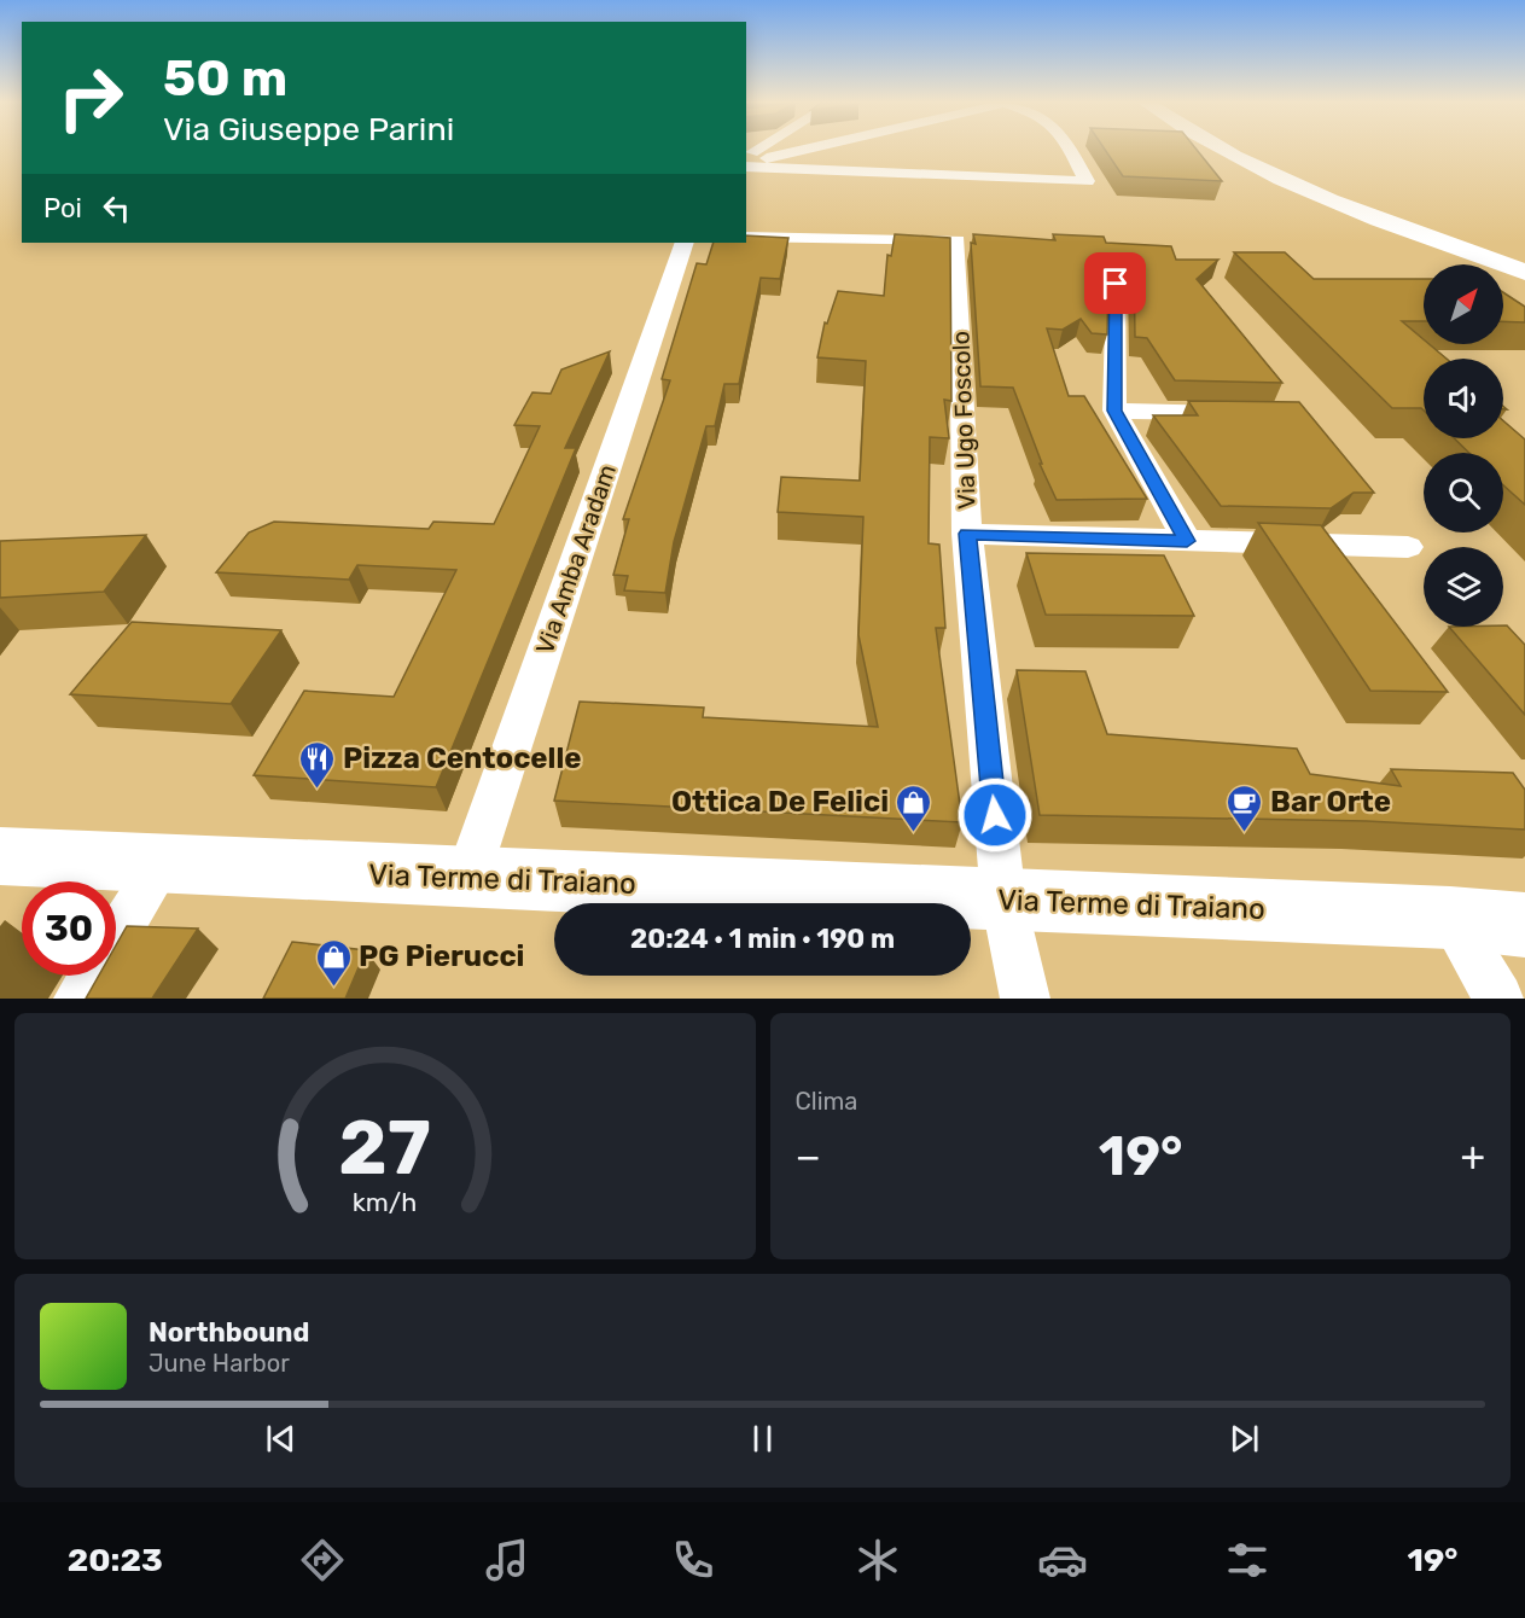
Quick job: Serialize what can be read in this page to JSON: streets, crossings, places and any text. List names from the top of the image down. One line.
{"streets":{"street":["Via Ugo Foscolo","Via Amba Aradam","Via Terme di Traiano"]},"crossings":[["Via Ugo Foscolo","Via Terme di Traiano"],["Via Amba Aradam","Via Terme di Traiano"]],"places":{"restaurant":["Pizza Centocelle"],"shop":["Ottica De Felici","PG Pierucci"],"cafe":["Bar Orte"]},"north":"top right","page":{"turn":["50 m","Via Giuseppe Parini"],"then":"Poi","limit":"30","trip":"20:24 · 1 min · 190 m","tile":"Clima","heat":["−","19°","+"],"song":["Northbound","June Harbor"],"tabs":["20:23","19°"],"gauge":["27","km/h"]}}
